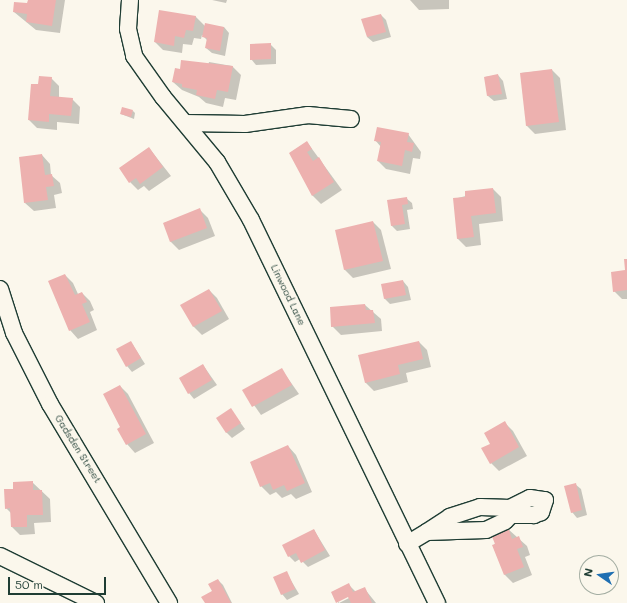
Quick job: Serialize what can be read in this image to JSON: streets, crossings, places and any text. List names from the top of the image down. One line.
{"streets":{"street":["Linwood Lane","Gadsden Street"]},"scale_bar":"50 m","north":"left"}
